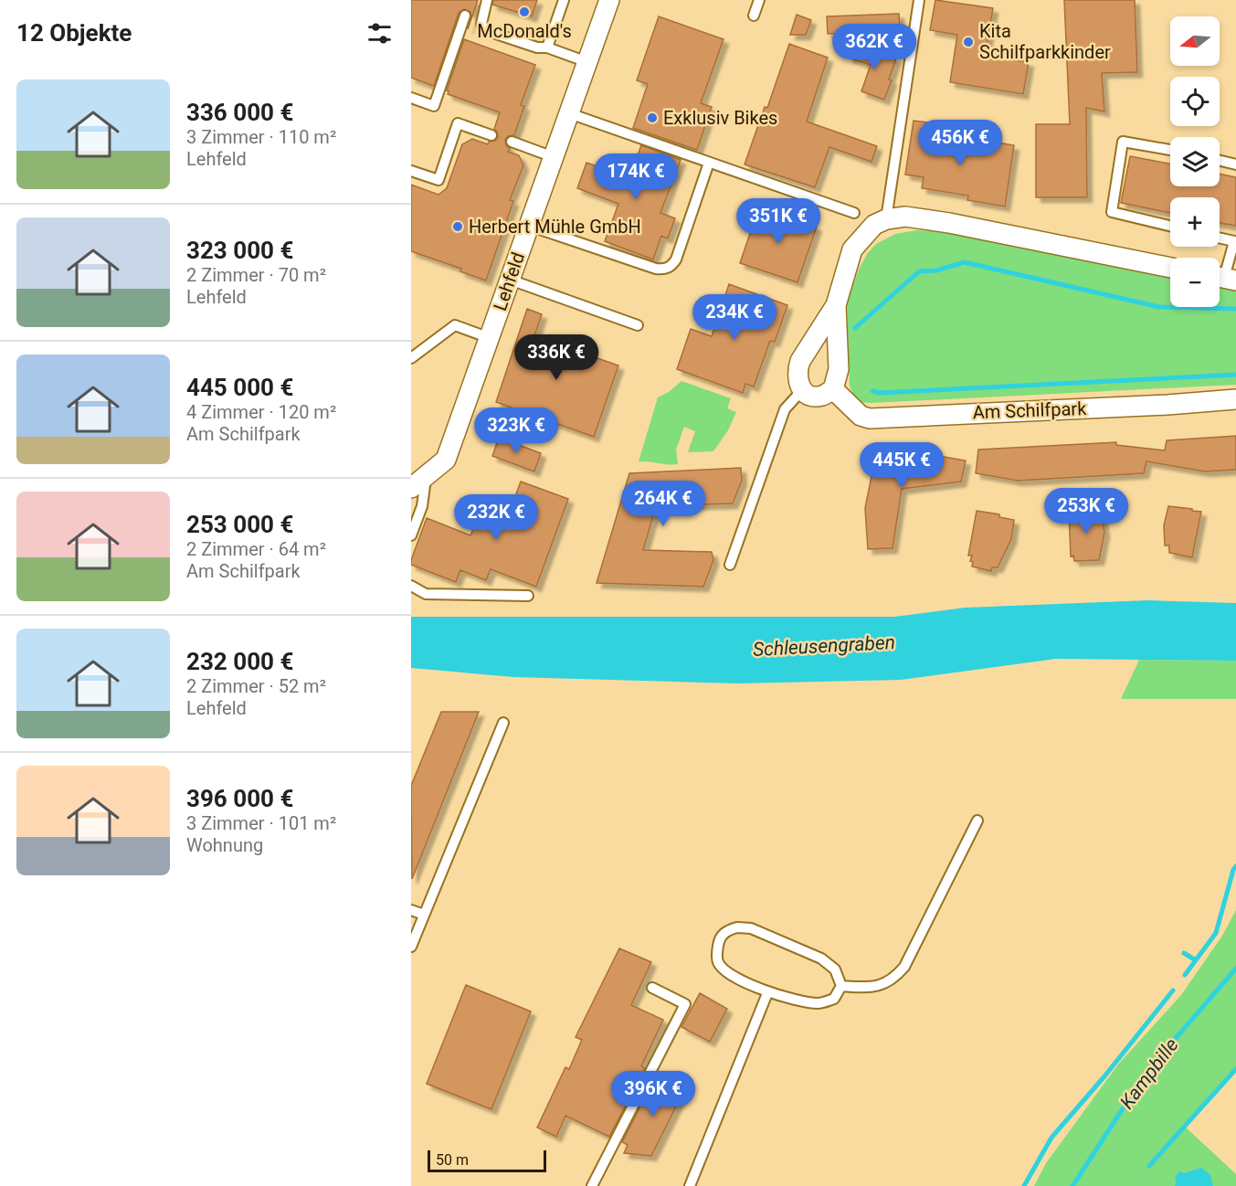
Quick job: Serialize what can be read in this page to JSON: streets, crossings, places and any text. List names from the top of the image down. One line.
{"streets":{"street":["Lehfeld","Am Schilfpark"]},"water":["Schleusengraben","Kampbille"],"places":["McDonald's","Kita Schilfparkkinder","Exklusiv Bikes","Herbert Mühle GmbH"],"scale_bar":"50 m","north":"left","page":{"heading":"12 Objekte","map_buttons":["+","−"],"price":["362K €","456K €","174K €","351K €","234K €","336K €","323K €","445K €","264K €","253K €","232K €","396K €"],"list":[{"name":"336 000 €","note":"3 Zimmer · 110 m² · Lehfeld"},{"name":"323 000 €","note":"2 Zimmer · 70 m² · Lehfeld"},{"name":"445 000 €","note":"4 Zimmer · 120 m² · Am Schilfpark"},{"name":"253 000 €","note":"2 Zimmer · 64 m² · Am Schilfpark"},{"name":"232 000 €","note":"2 Zimmer · 52 m² · Lehfeld"},{"name":"396 000 €","note":"3 Zimmer · 101 m² · Wohnung"}],"scale":"50 m"}}
